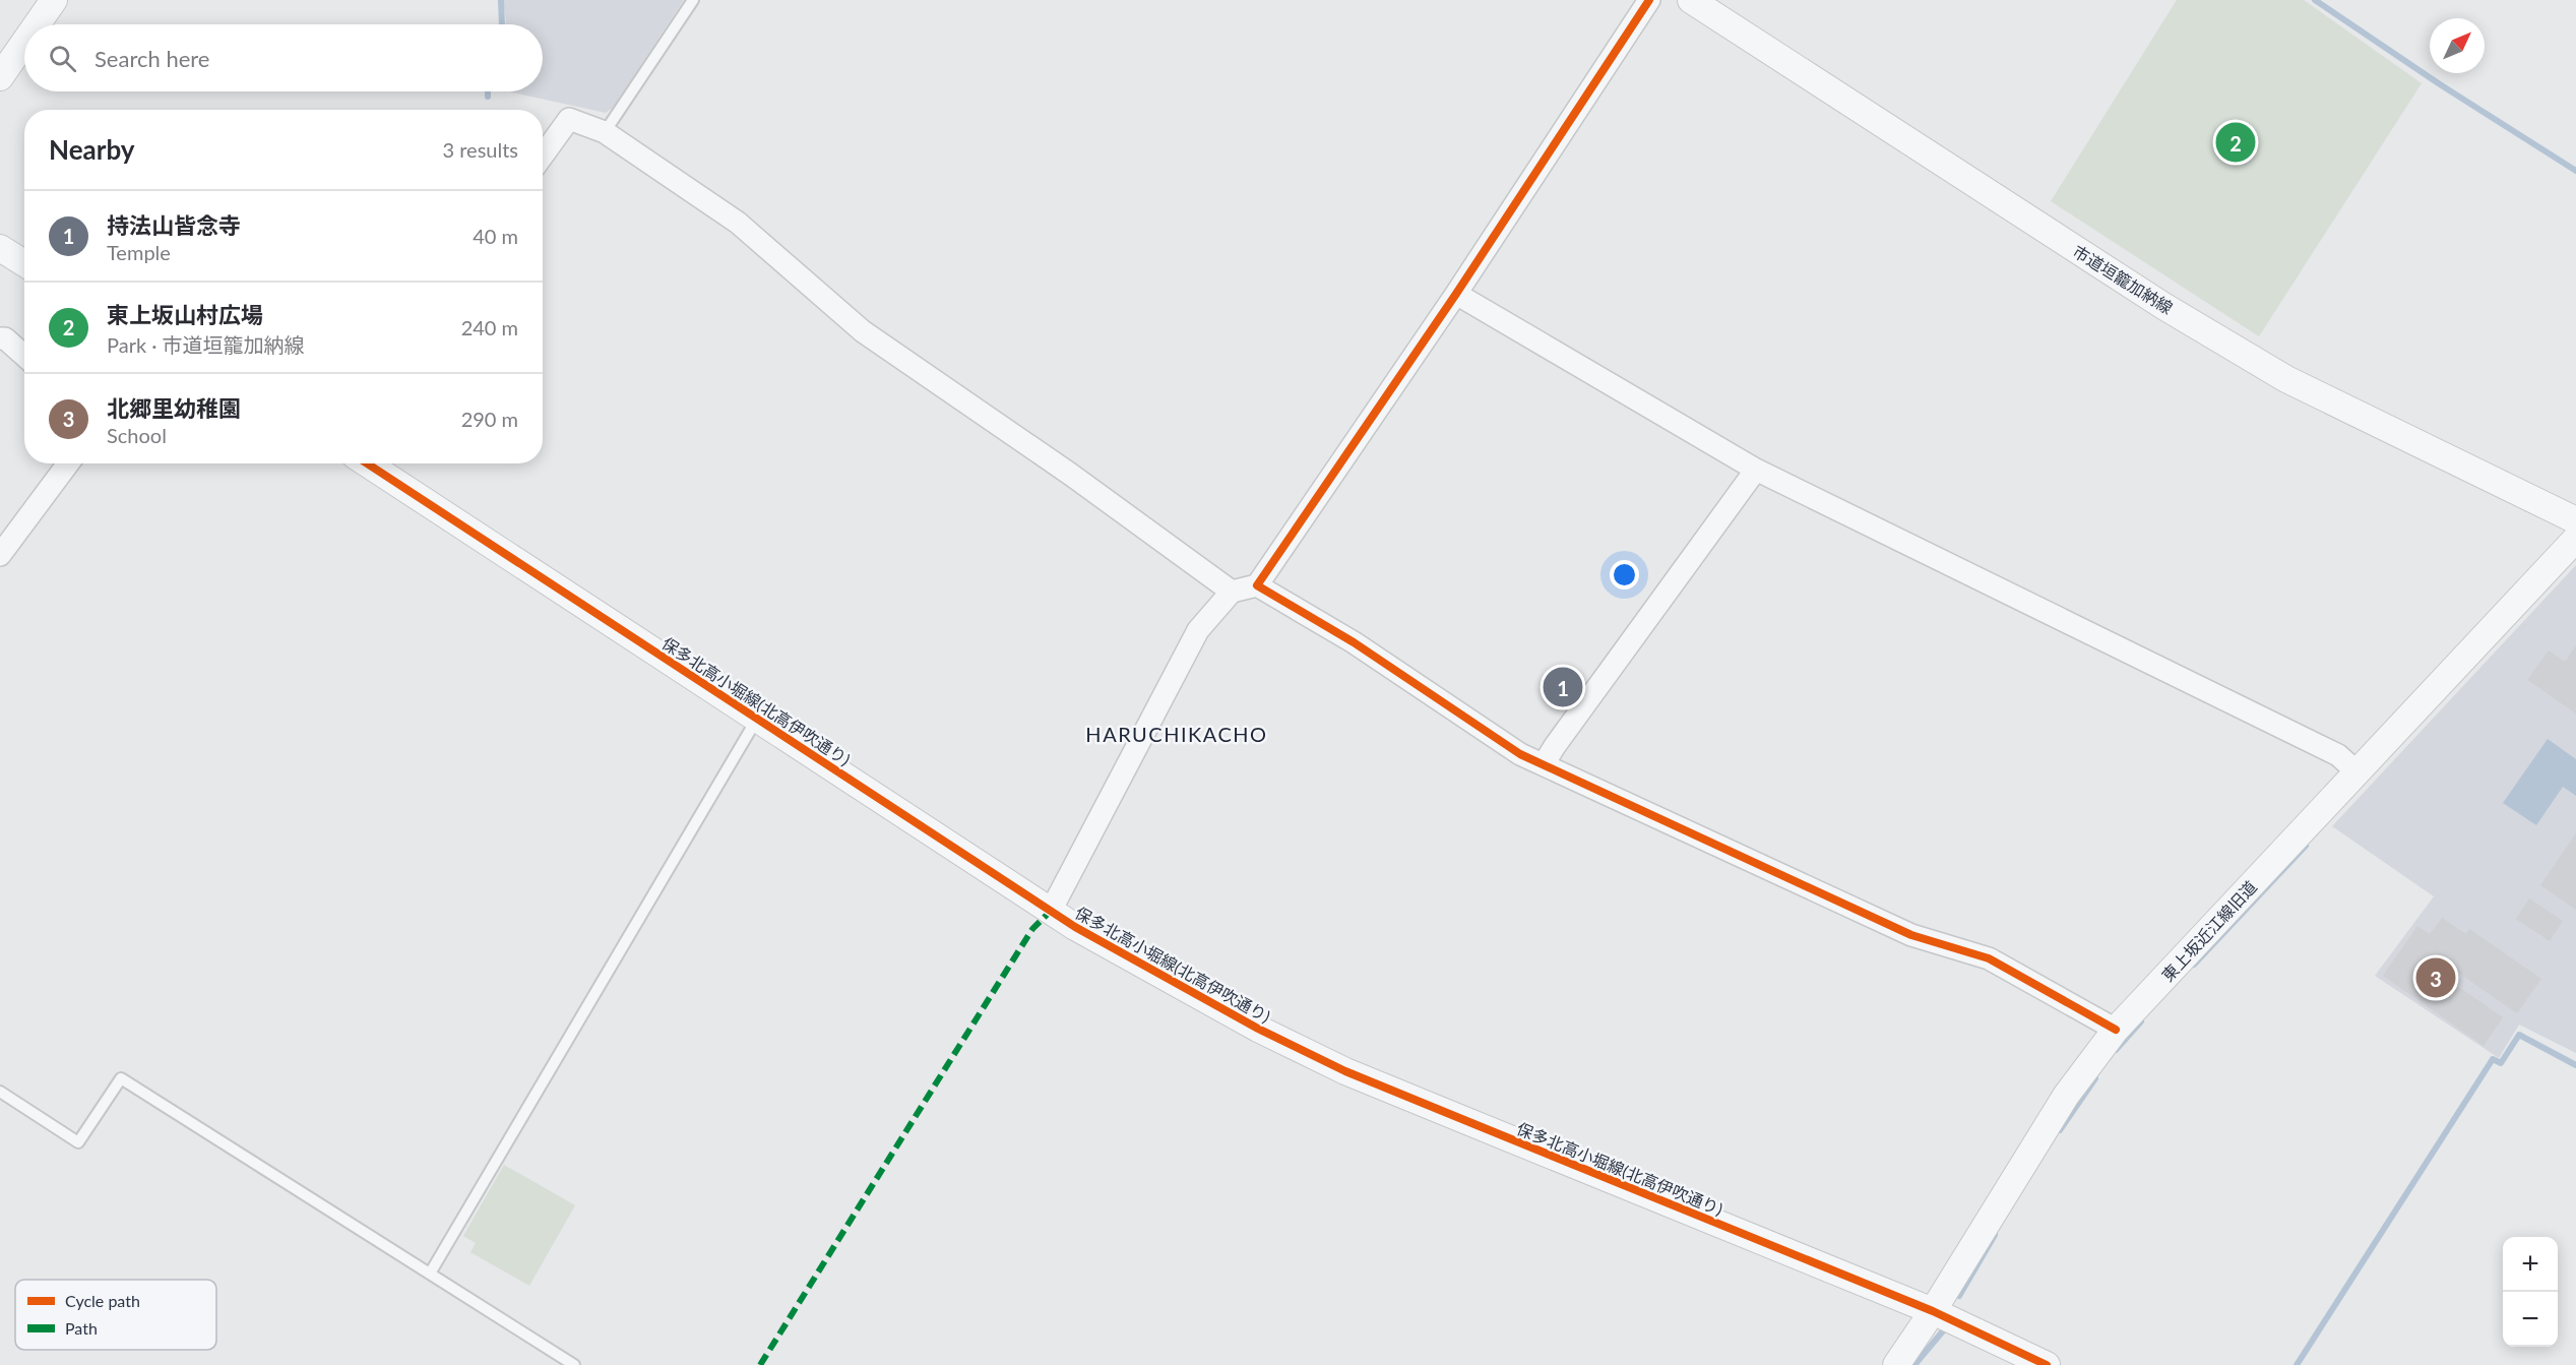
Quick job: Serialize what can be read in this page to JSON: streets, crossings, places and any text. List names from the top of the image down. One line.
{"streets":{"street":["市道垣籠加納線","保多北高小堀線(北高伊吹通り)","東上坂近江線旧道"]},"crossings":[["保多北高小堀線(北高伊吹通り)","東上坂近江線旧道"]],"districts":["HARUCHIKACHO"],"legend":["Cycle path","Path"],"north":"top right","page":{"search":"Search here","heading":["Nearby","3 results"],"pins":["2","1","3"],"list":[{"mark":"1","name":"持法山皆念寺","note":"Temple","value":"40 m"},{"mark":"2","name":"東上坂山村広場","note":"Park · 市道垣籠加納線","value":"240 m"},{"mark":"3","name":"北郷里幼稚園","note":"School","value":"290 m"}],"map_buttons":["+","−"]}}
